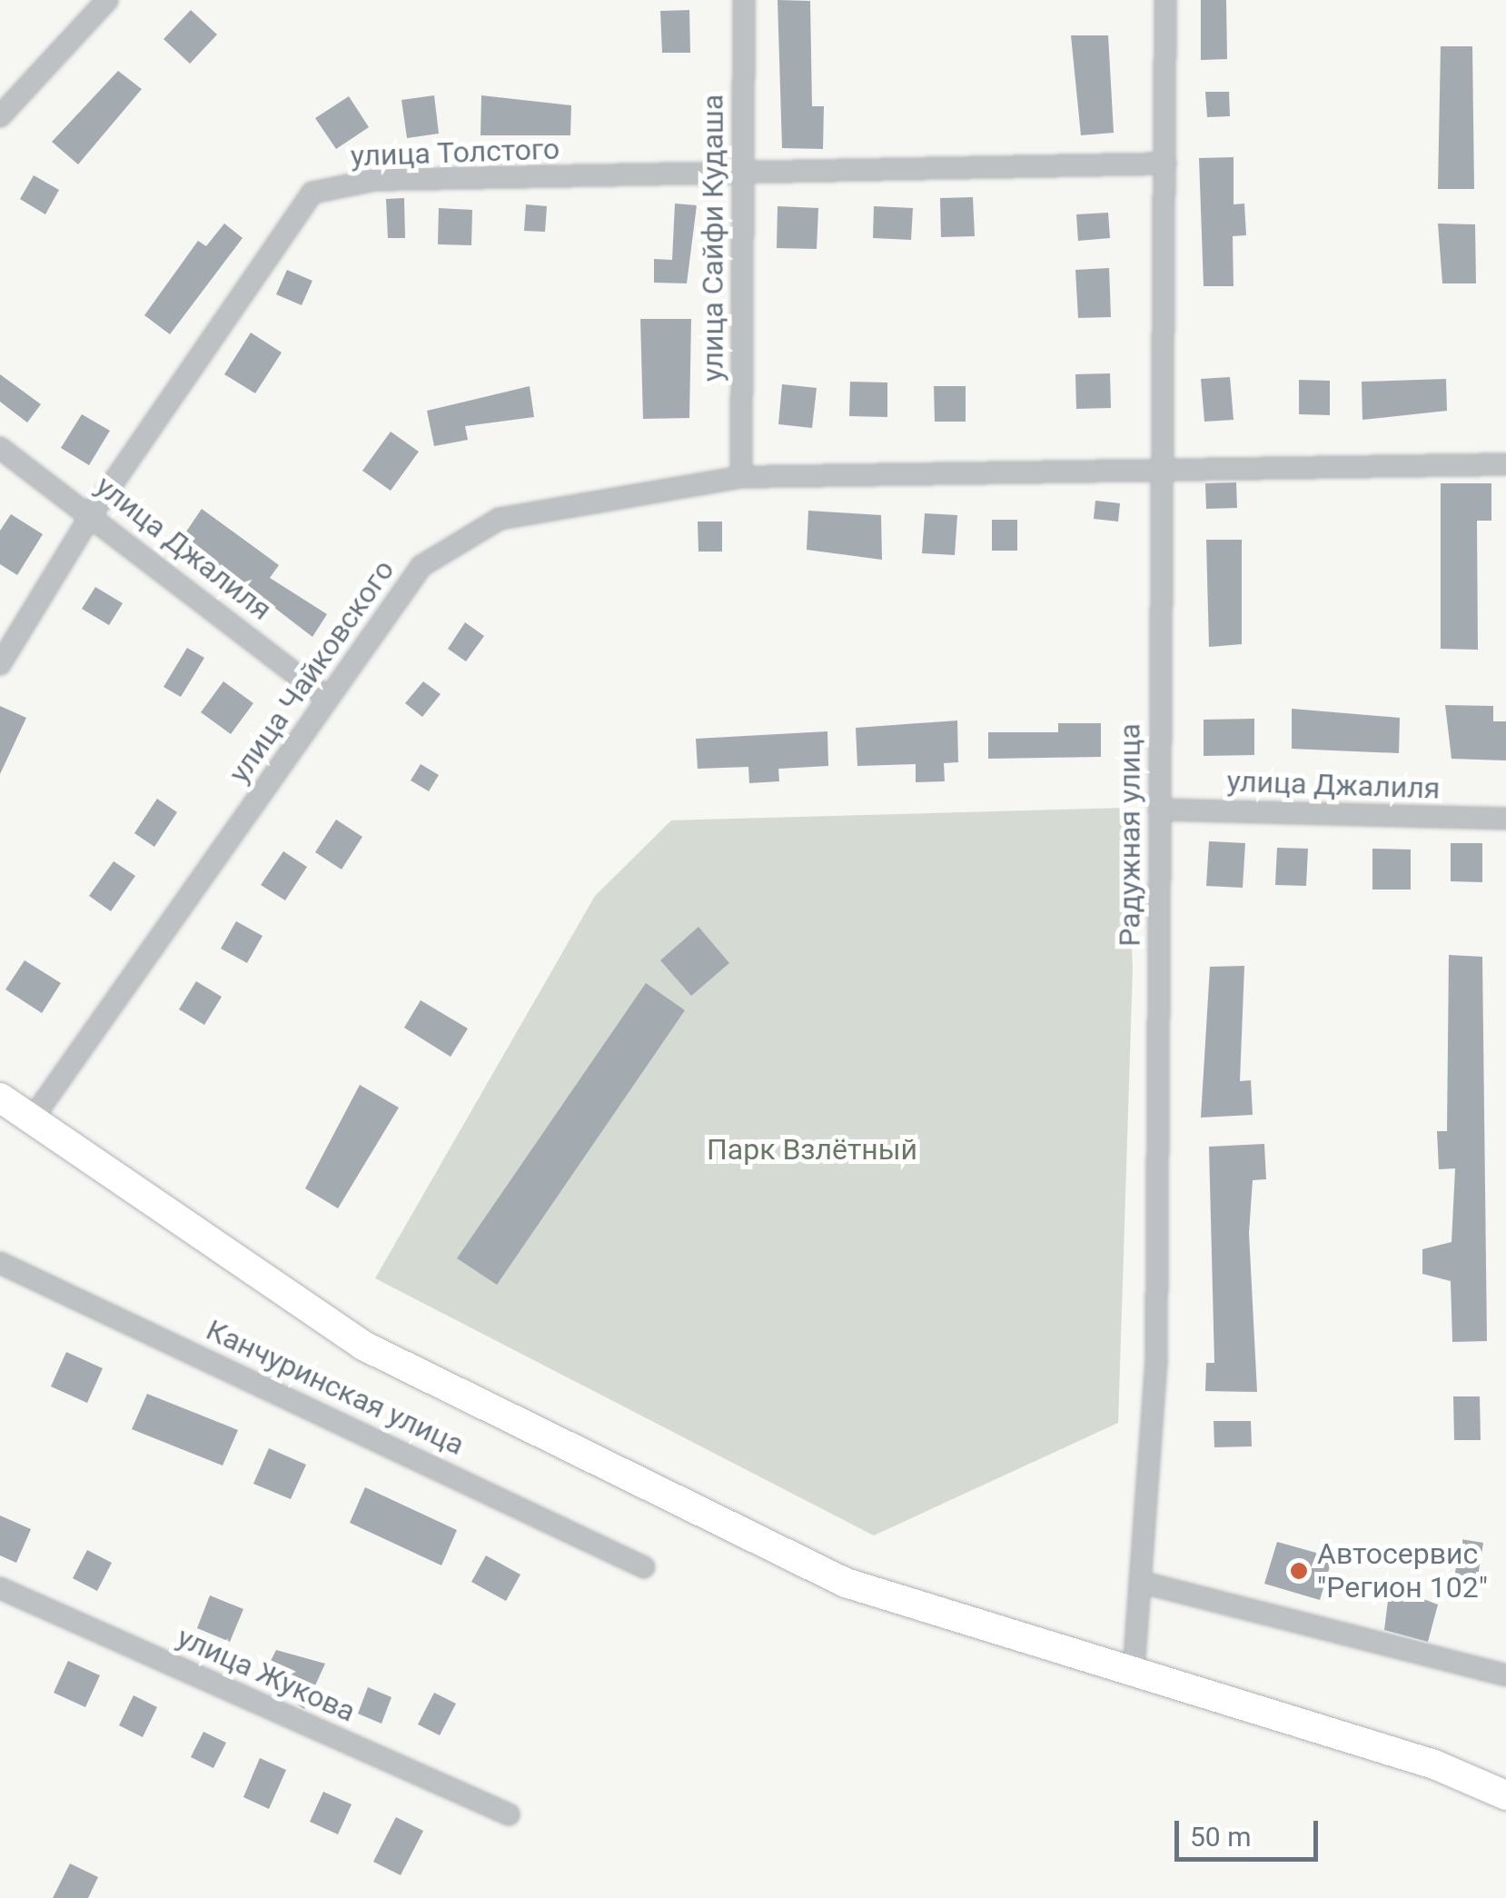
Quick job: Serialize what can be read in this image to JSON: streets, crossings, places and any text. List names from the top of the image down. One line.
{"streets":{"street":["улица Толстого","улица Сайфи Кудаша","улица Джалиля","улица Чайковского","Радужная улица","Канчуринская улица","улица Жукова"]},"crossings":[["улица Толстого","улица Сайфи Кудаша"],["улица Толстого","улица Джалиля"],["улица Толстого","Радужная улица"],["улица Сайфи Кудаша","улица Чайковского"],["улица Джалиля","улица Чайковского"],["улица Джалиля","Радужная улица"],["улица Чайковского","Радужная улица"]],"parks":["Парк Взлётный"],"places":["Автосервис \"Регион 102\""],"scale_bar":"50 m"}
